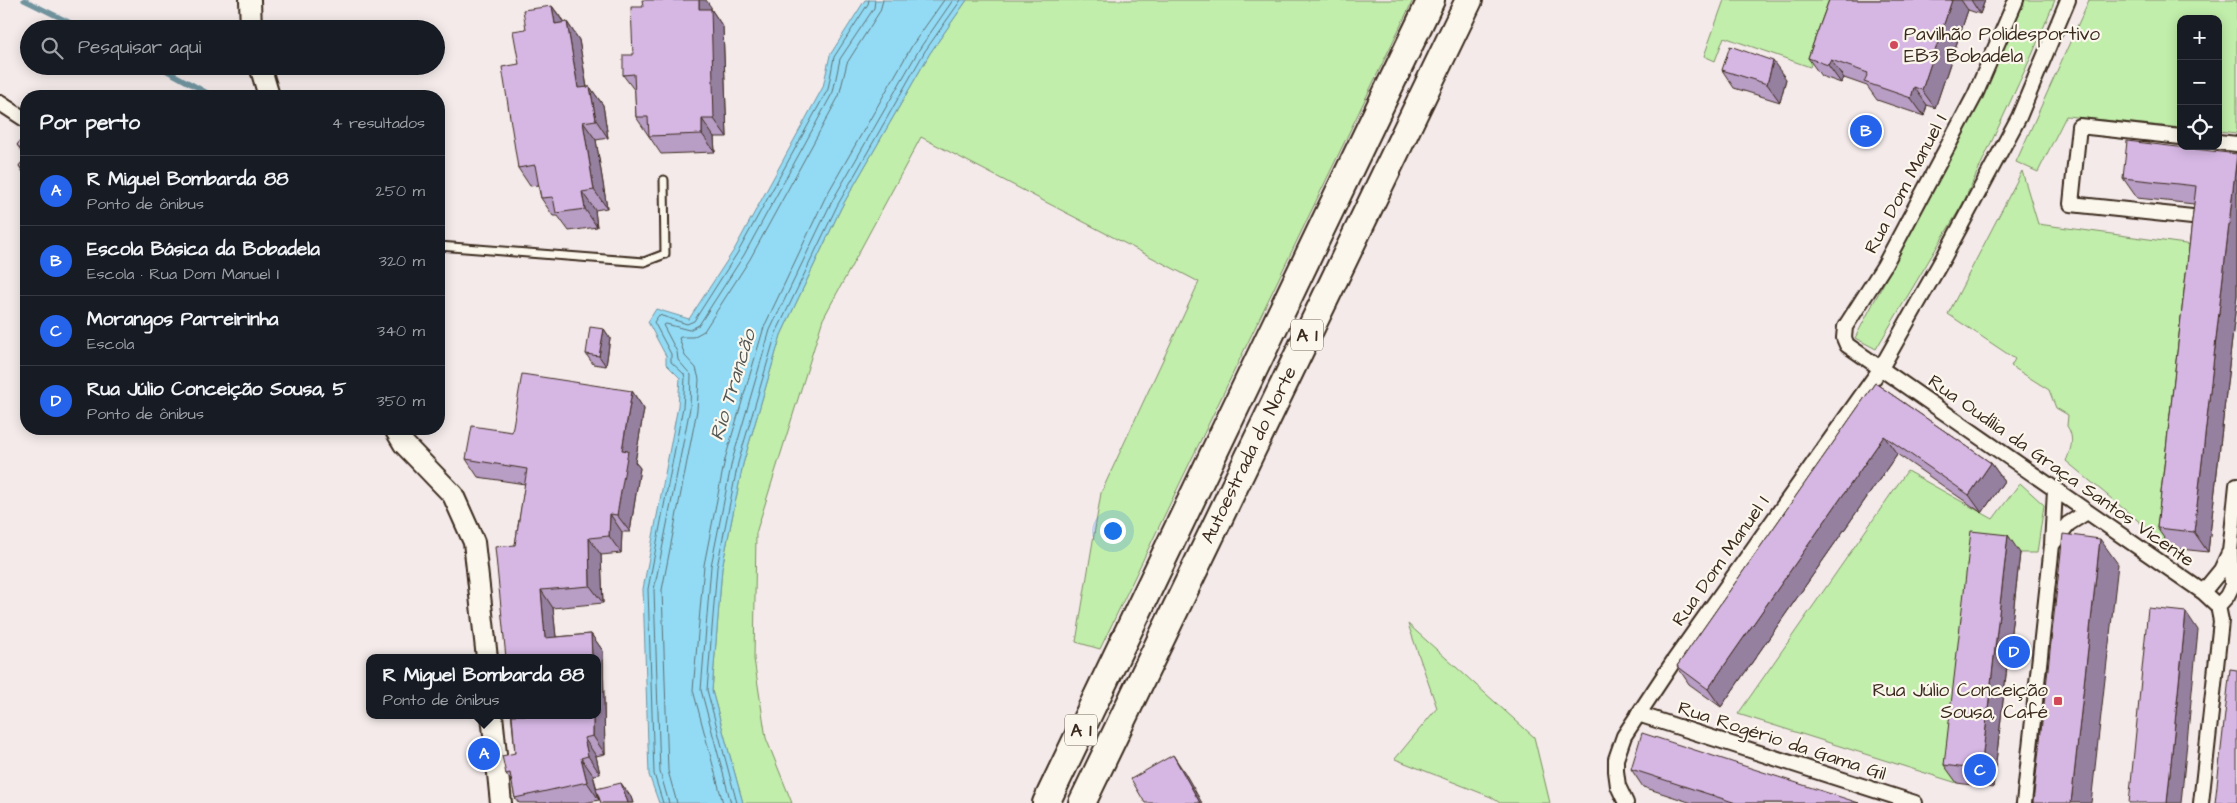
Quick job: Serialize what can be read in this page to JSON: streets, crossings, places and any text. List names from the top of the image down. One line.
{"streets":{"highway":["A 1","Autoestrada do Norte"],"street":["Rua Dom Manuel I","Rua Oudília da Graça Santos Vicente","Rua Rogério da Gama Gil"]},"crossings":[["Rua Dom Manuel I","Rua Oudília da Graça Santos Vicente"],["Rua Dom Manuel I","Rua Rogério da Gama Gil"]],"water":["Rio Trancão"],"places":{"other":["Pavilhão Polidesportivo EB3 Bobadela"],"transit":["Rua Júlio Conceição Sousa, Café"]},"page":{"map_buttons":["+","−"],"search":"Pesquisar aqui","heading":["Por perto","4 resultados"],"pins":["B","D","A","C"],"list":[{"mark":"A","name":"R Miguel Bombarda 88","note":"Ponto de ônibus","value":"250 m"},{"mark":"B","name":"Escola Básica da Bobadela","note":"Escola · Rua Dom Manuel I","value":"320 m"},{"mark":"C","name":"Morangos Parreirinha","note":"Escola","value":"340 m"},{"mark":"D","name":"Rua Júlio Conceição Sousa, 5","note":"Ponto de ônibus","value":"350 m"}],"popup":["R Miguel Bombarda 88","Ponto de ônibus"]}}
